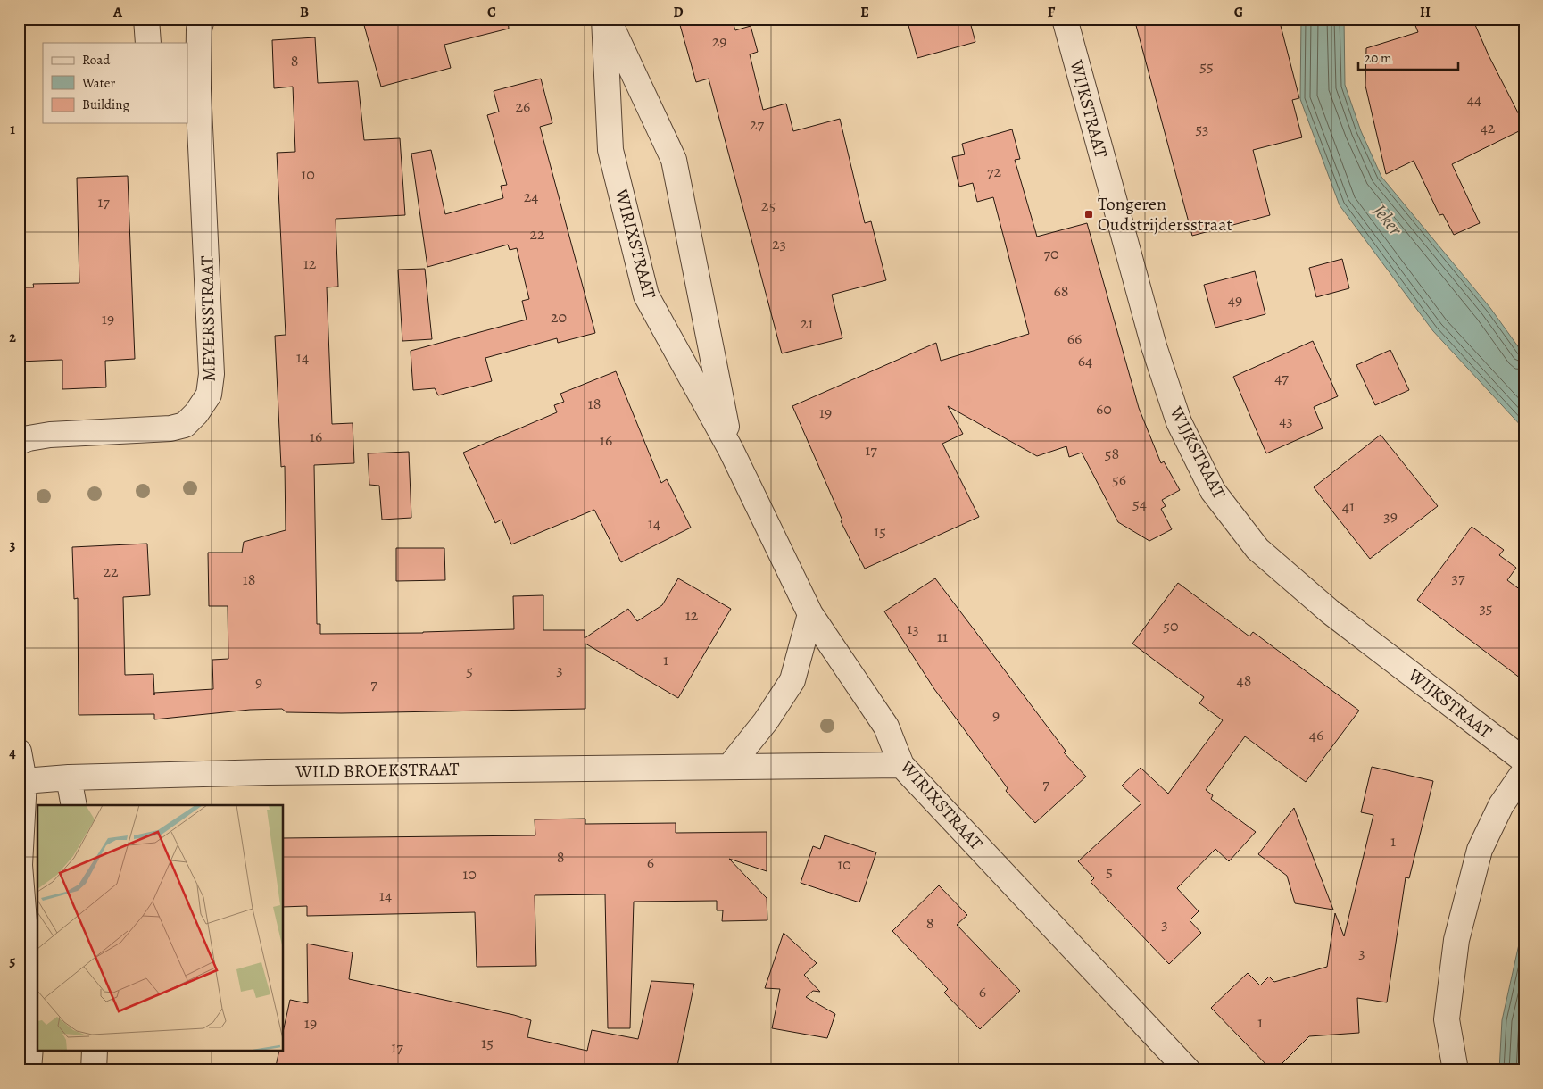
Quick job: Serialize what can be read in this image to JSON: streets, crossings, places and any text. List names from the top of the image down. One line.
{"streets":{"street":["WIJKSTRAAT","WIRIXSTRAAT","MEYERSSTRAAT","WILD BROEKSTRAAT"]},"crossings":[["WIRIXSTRAAT","WILD BROEKSTRAAT"]],"water":["Jeker"],"places":{"transit":["Tongeren Oudstrijdersstraat"]},"house_numbers":["29","8","55","44","26","27","42","53","72","10","24","17","25","22","23","70","12","68","49","20","19","21","66","14","64","47","18","60","19","43","16","16","17","58","56","54","41","39","14","15","22","37","18","35","12","50","13","11","1","3","5","48","9","7","9","46","7","1","8","6","10","5","10","14","8","3","3","6","1","19","15","17"],"legend":["Road","Water","Building"],"scale_bar":"20 m","grid":{"columns":["A","B","C","D","E","F","G","H"],"rows":["1","2","3","4","5"]}}
